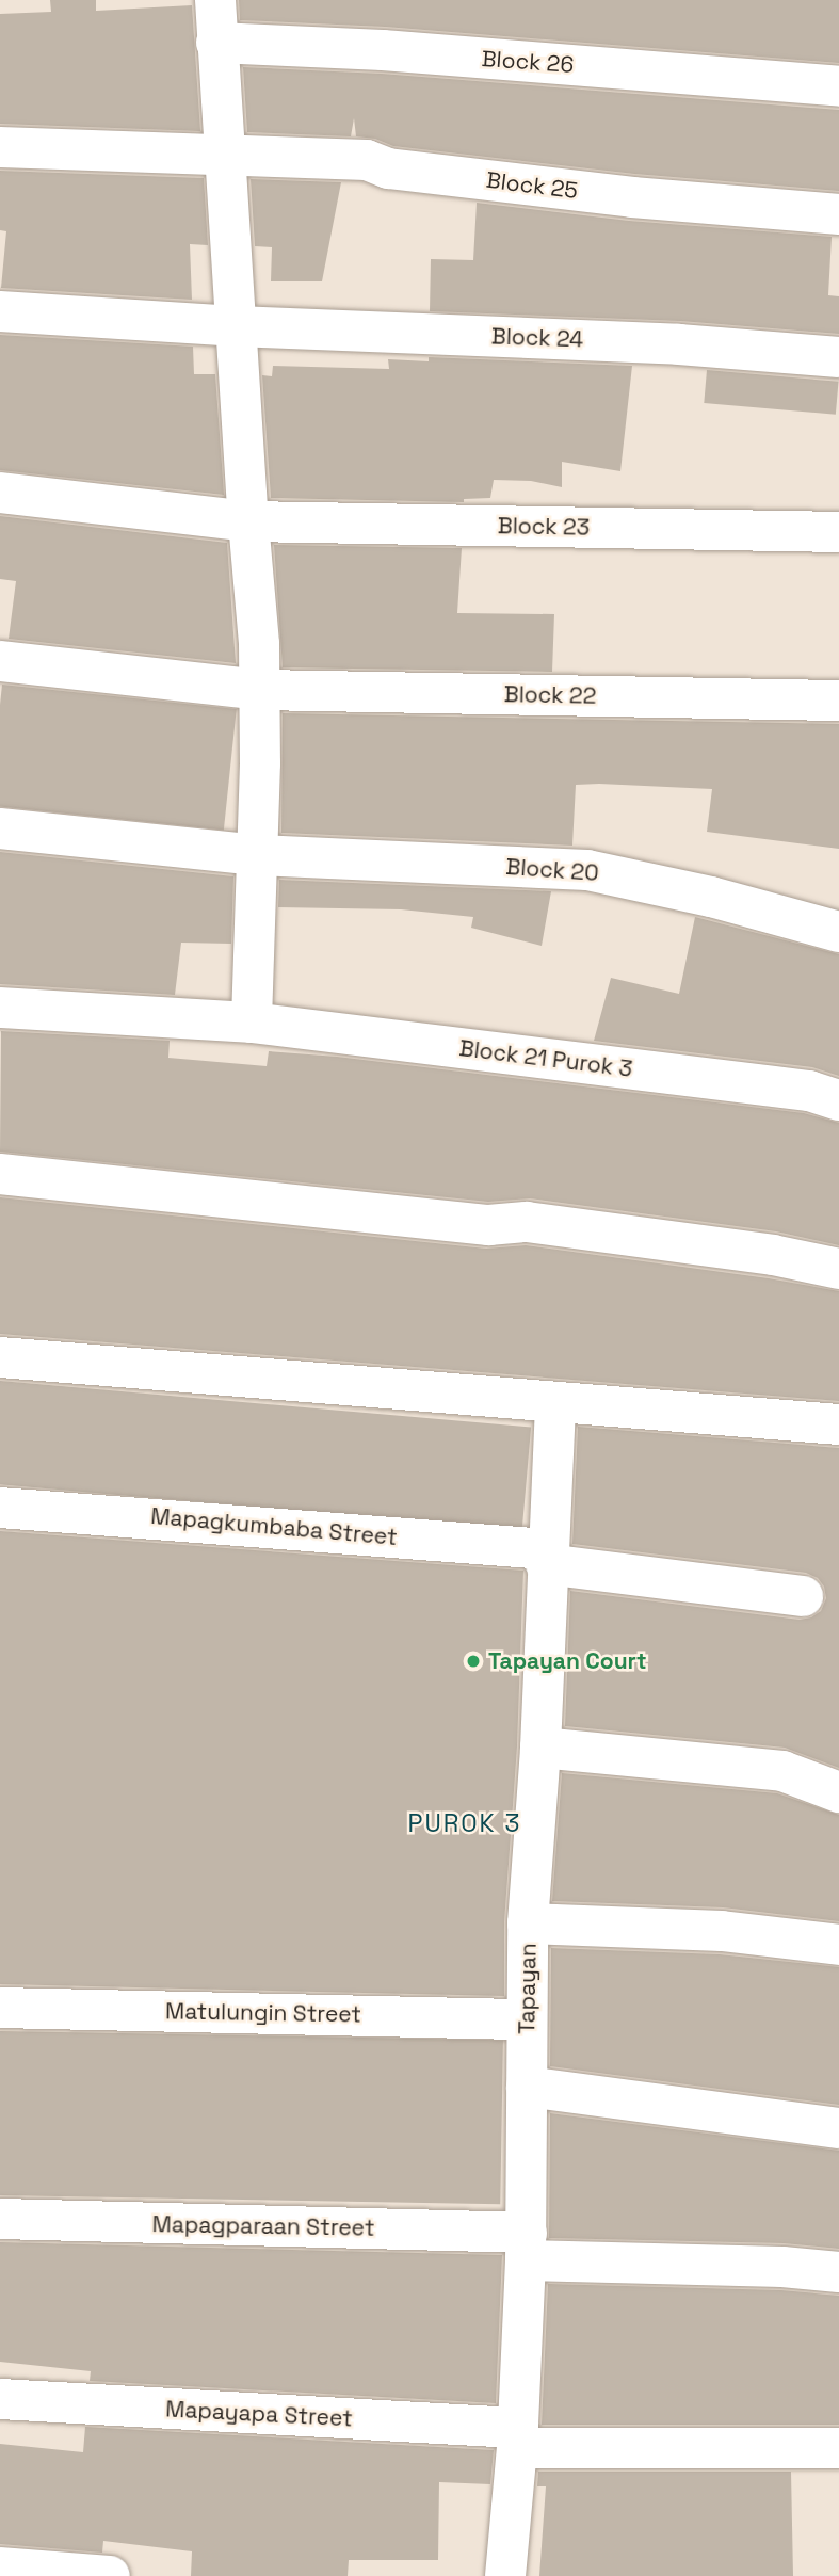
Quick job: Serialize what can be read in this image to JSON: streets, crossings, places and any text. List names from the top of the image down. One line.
{"streets":{"street":["Block 26","Block 25","Block 24","Block 23","Block 22","Block 20","Block 21 Purok 3","Mapagkumbaba Street","Tapayan","Matulungin Street","Mapagparaan Street","Mapayapa Street"]},"crossings":[["Mapagkumbaba Street","Tapayan"],["Tapayan","Matulungin Street"],["Tapayan","Mapagparaan Street"],["Tapayan","Mapayapa Street"]],"districts":["PUROK 3"],"places":["Tapayan Court"]}
